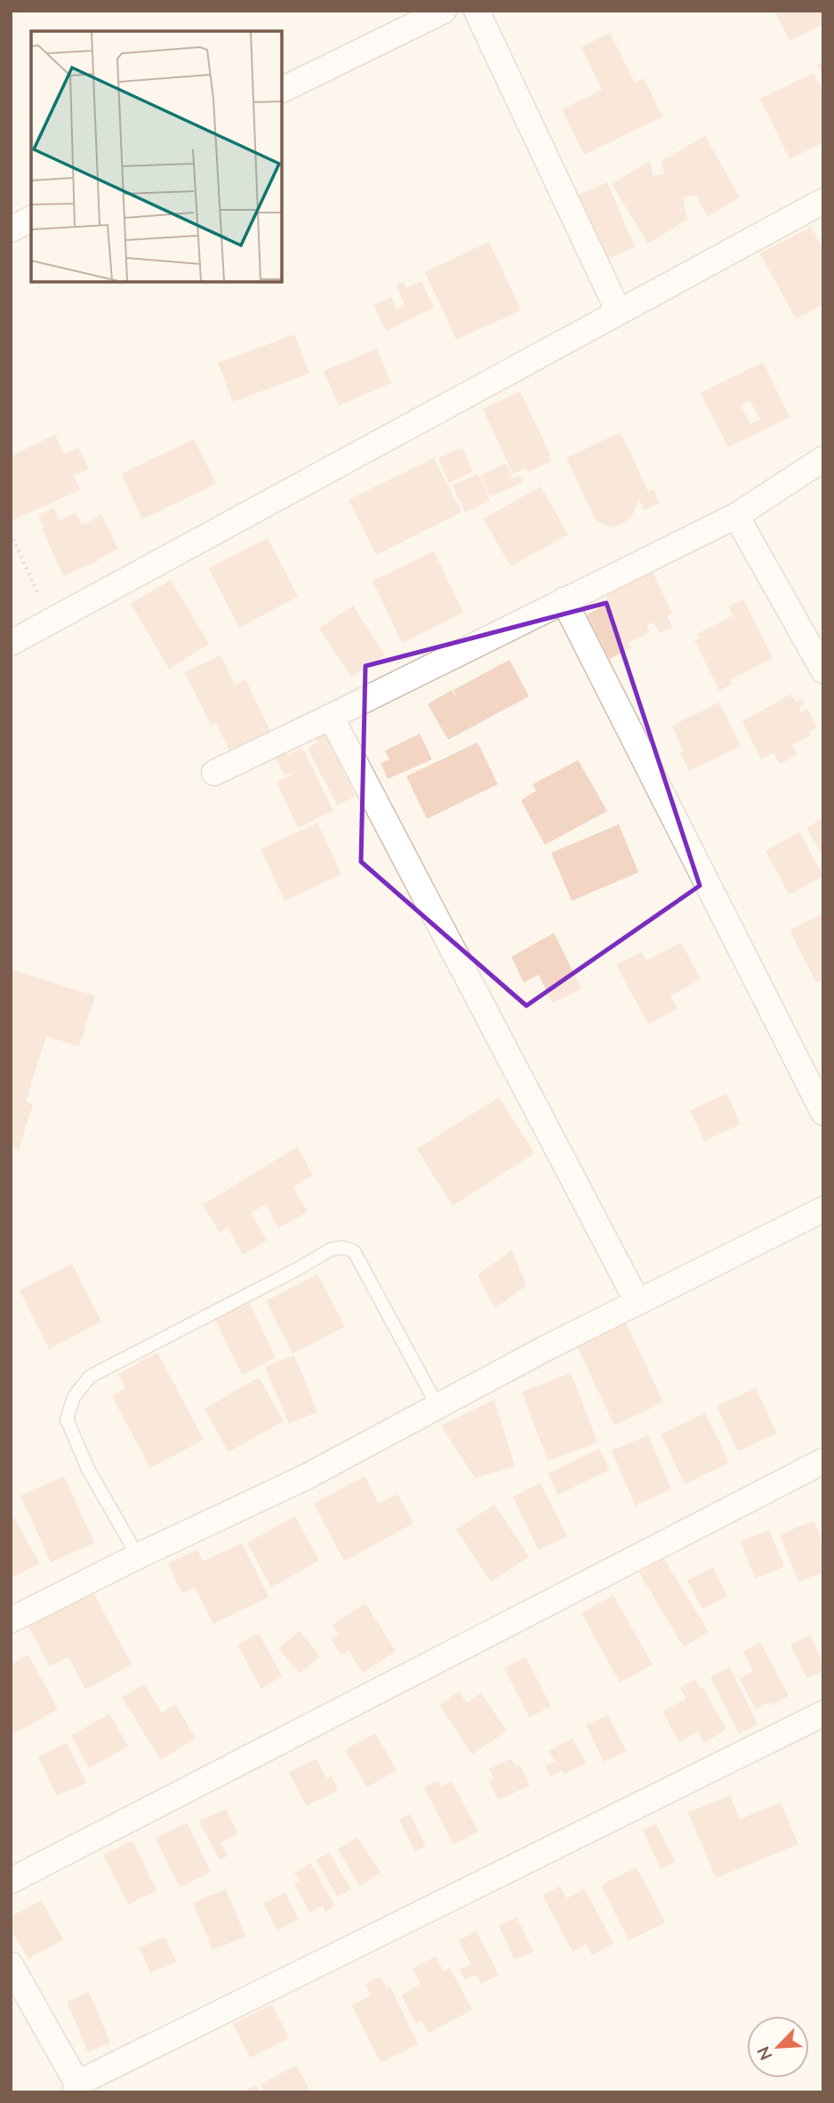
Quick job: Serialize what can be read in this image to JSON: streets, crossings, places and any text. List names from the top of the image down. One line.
{"north":"bottom left"}
